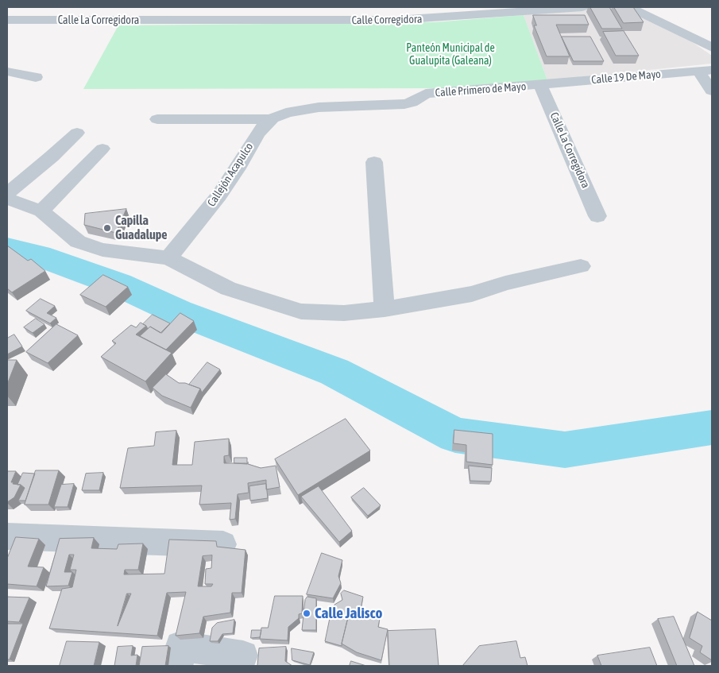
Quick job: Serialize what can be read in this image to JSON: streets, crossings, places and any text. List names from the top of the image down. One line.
{"streets":{"street":["Calle Corregidora","Calle La Corregidora","Calle 19 De Mayo","Calle Primero de Mayo","Callejón Acapulco"]},"crossings":[["Calle Corregidora","Calle La Corregidora"],["Calle La Corregidora","Calle 19 De Mayo"],["Calle La Corregidora","Calle Primero de Mayo"],["Calle 19 De Mayo","Calle Primero de Mayo"],["Calle Primero de Mayo","Callejón Acapulco"]],"parks":["Panteón Municipal de Gualupita (Galeana)"],"places":["Capilla Guadalupe","Calle Jalisco"]}
